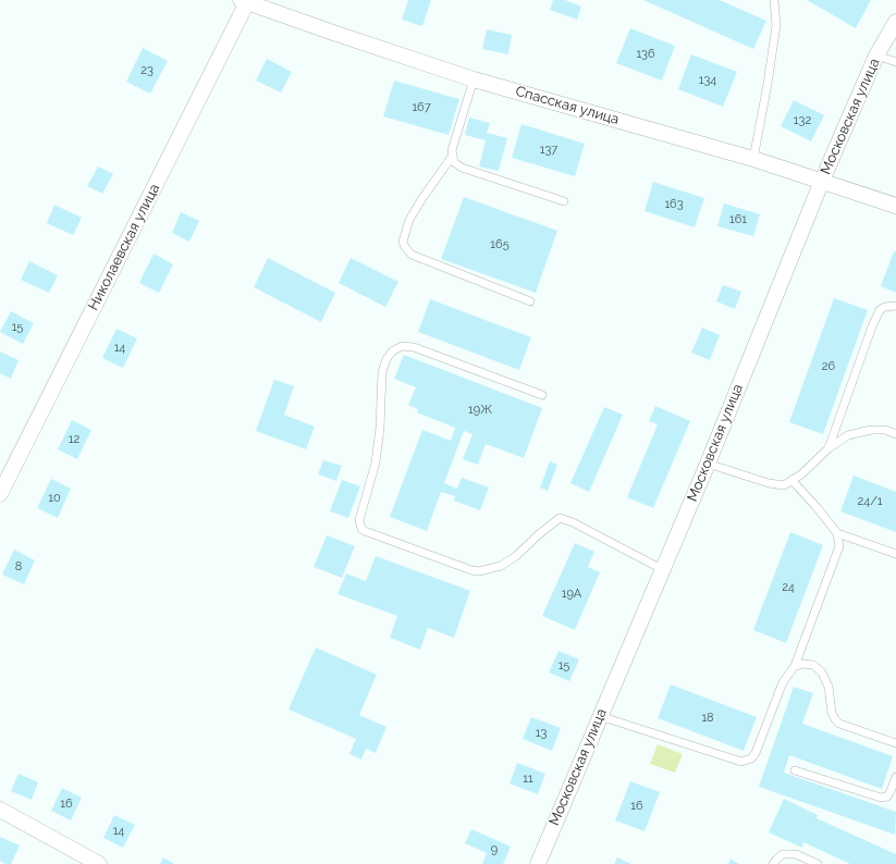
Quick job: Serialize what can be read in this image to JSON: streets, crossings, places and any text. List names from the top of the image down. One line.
{"streets":{"street":["Спасская улица","Московская улица","Николаевская улица"]},"crossings":[["Спасская улица","Московская улица"],["Спасская улица","Николаевская улица"]],"house_numbers":["136","23","134","167","132","137","163","161","165","15","14","26","19Ж","12","10","24/1","8","24","19А","15","18","13","11","16","16","14","9"]}
